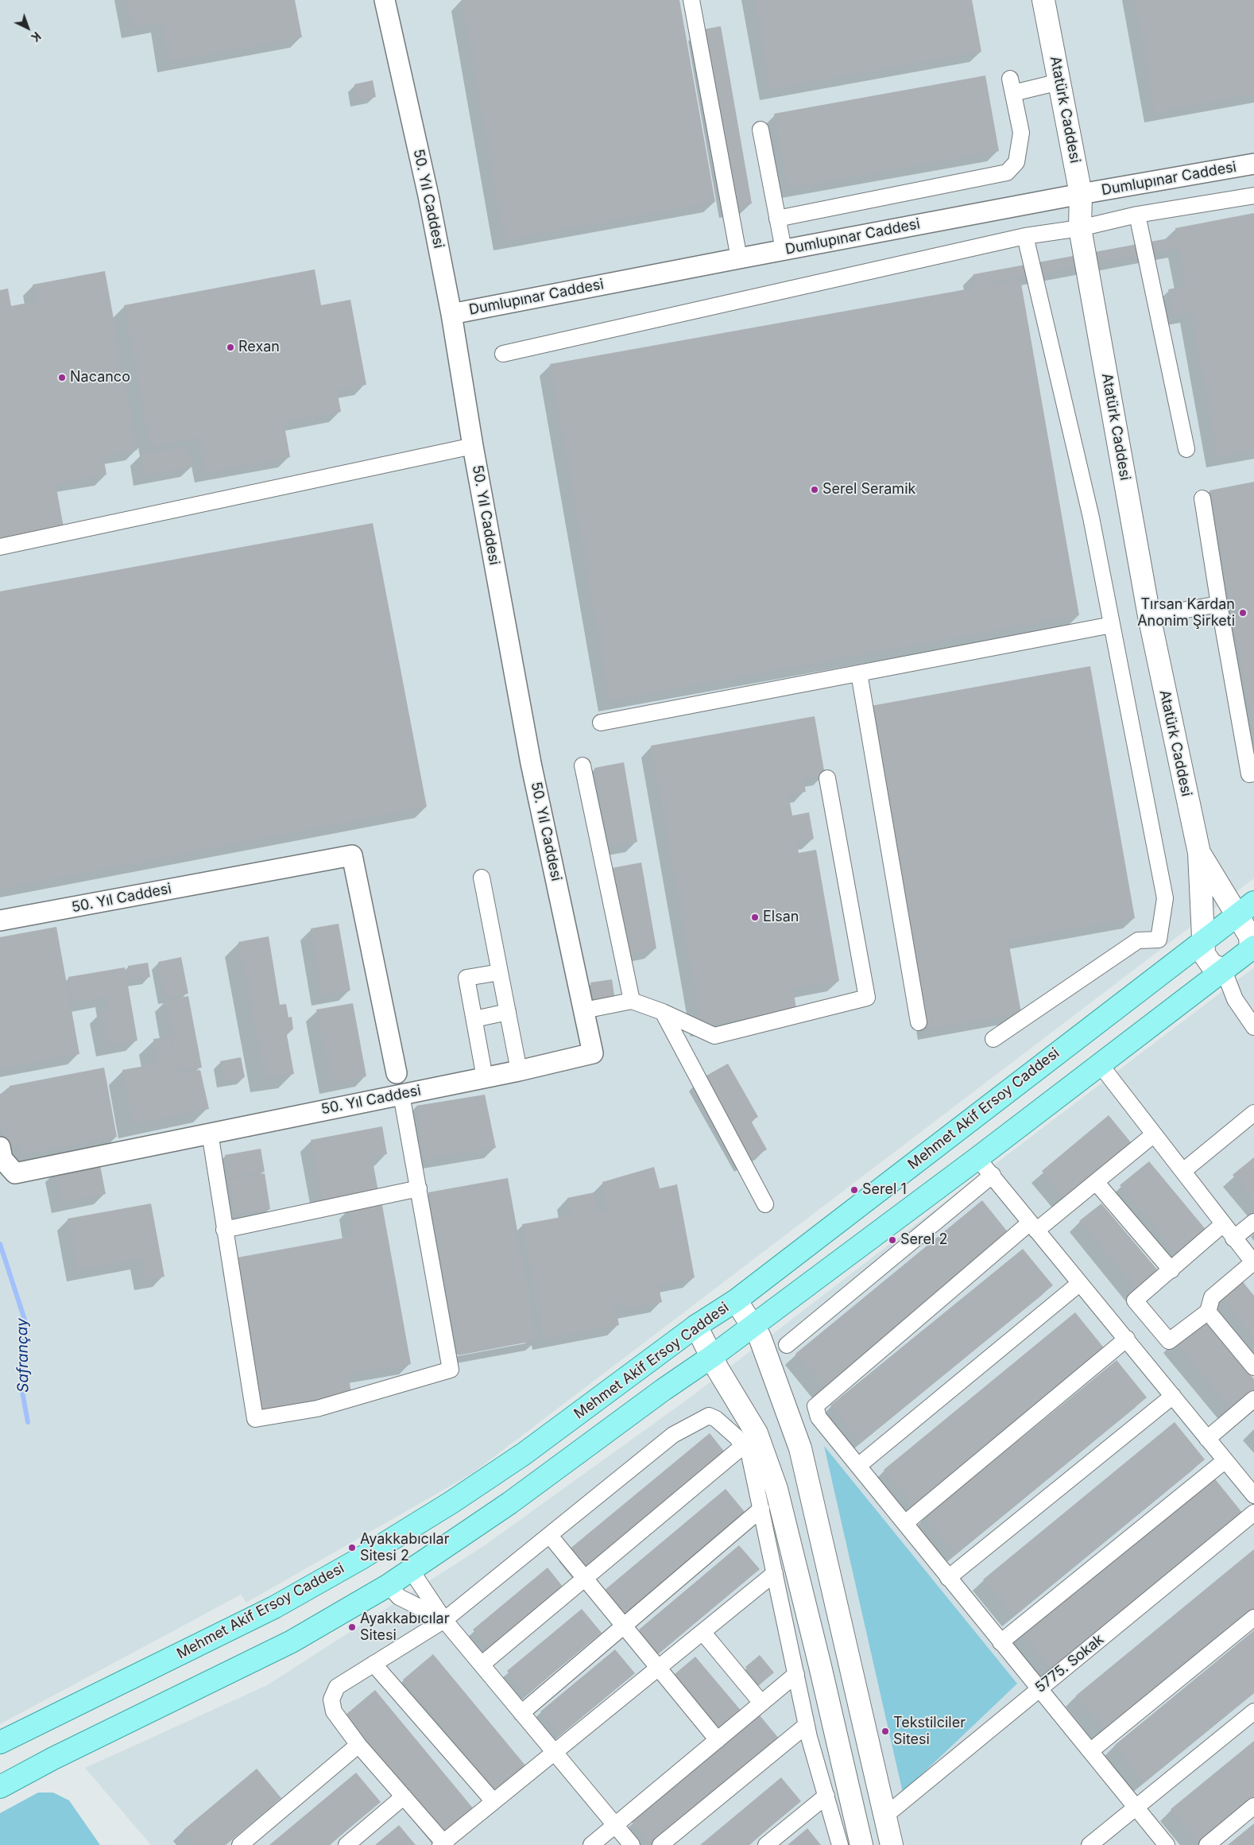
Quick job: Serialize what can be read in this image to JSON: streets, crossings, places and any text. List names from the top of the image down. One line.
{"streets":{"main road":["Atatürk Caddesi","Mehmet Akif Ersoy Caddesi"],"street":["Dumlupınar Caddesi","50. Yıl Caddesi","5775. Sokak"]},"crossings":[["Atatürk Caddesi","Dumlupınar Caddesi"],["Dumlupınar Caddesi","50. Yıl Caddesi"]],"water":["Safrançay"],"places":["Rexan","Nacanco","Serel Seramik","Tırsan Kardan Anonim Şirketi","Elsan","Serel 1","Serel 2","Ayakkabıcılar Sitesi 2","Ayakkabıcılar Sitesi","Tekstilciler Sitesi"],"north":"bottom right"}
